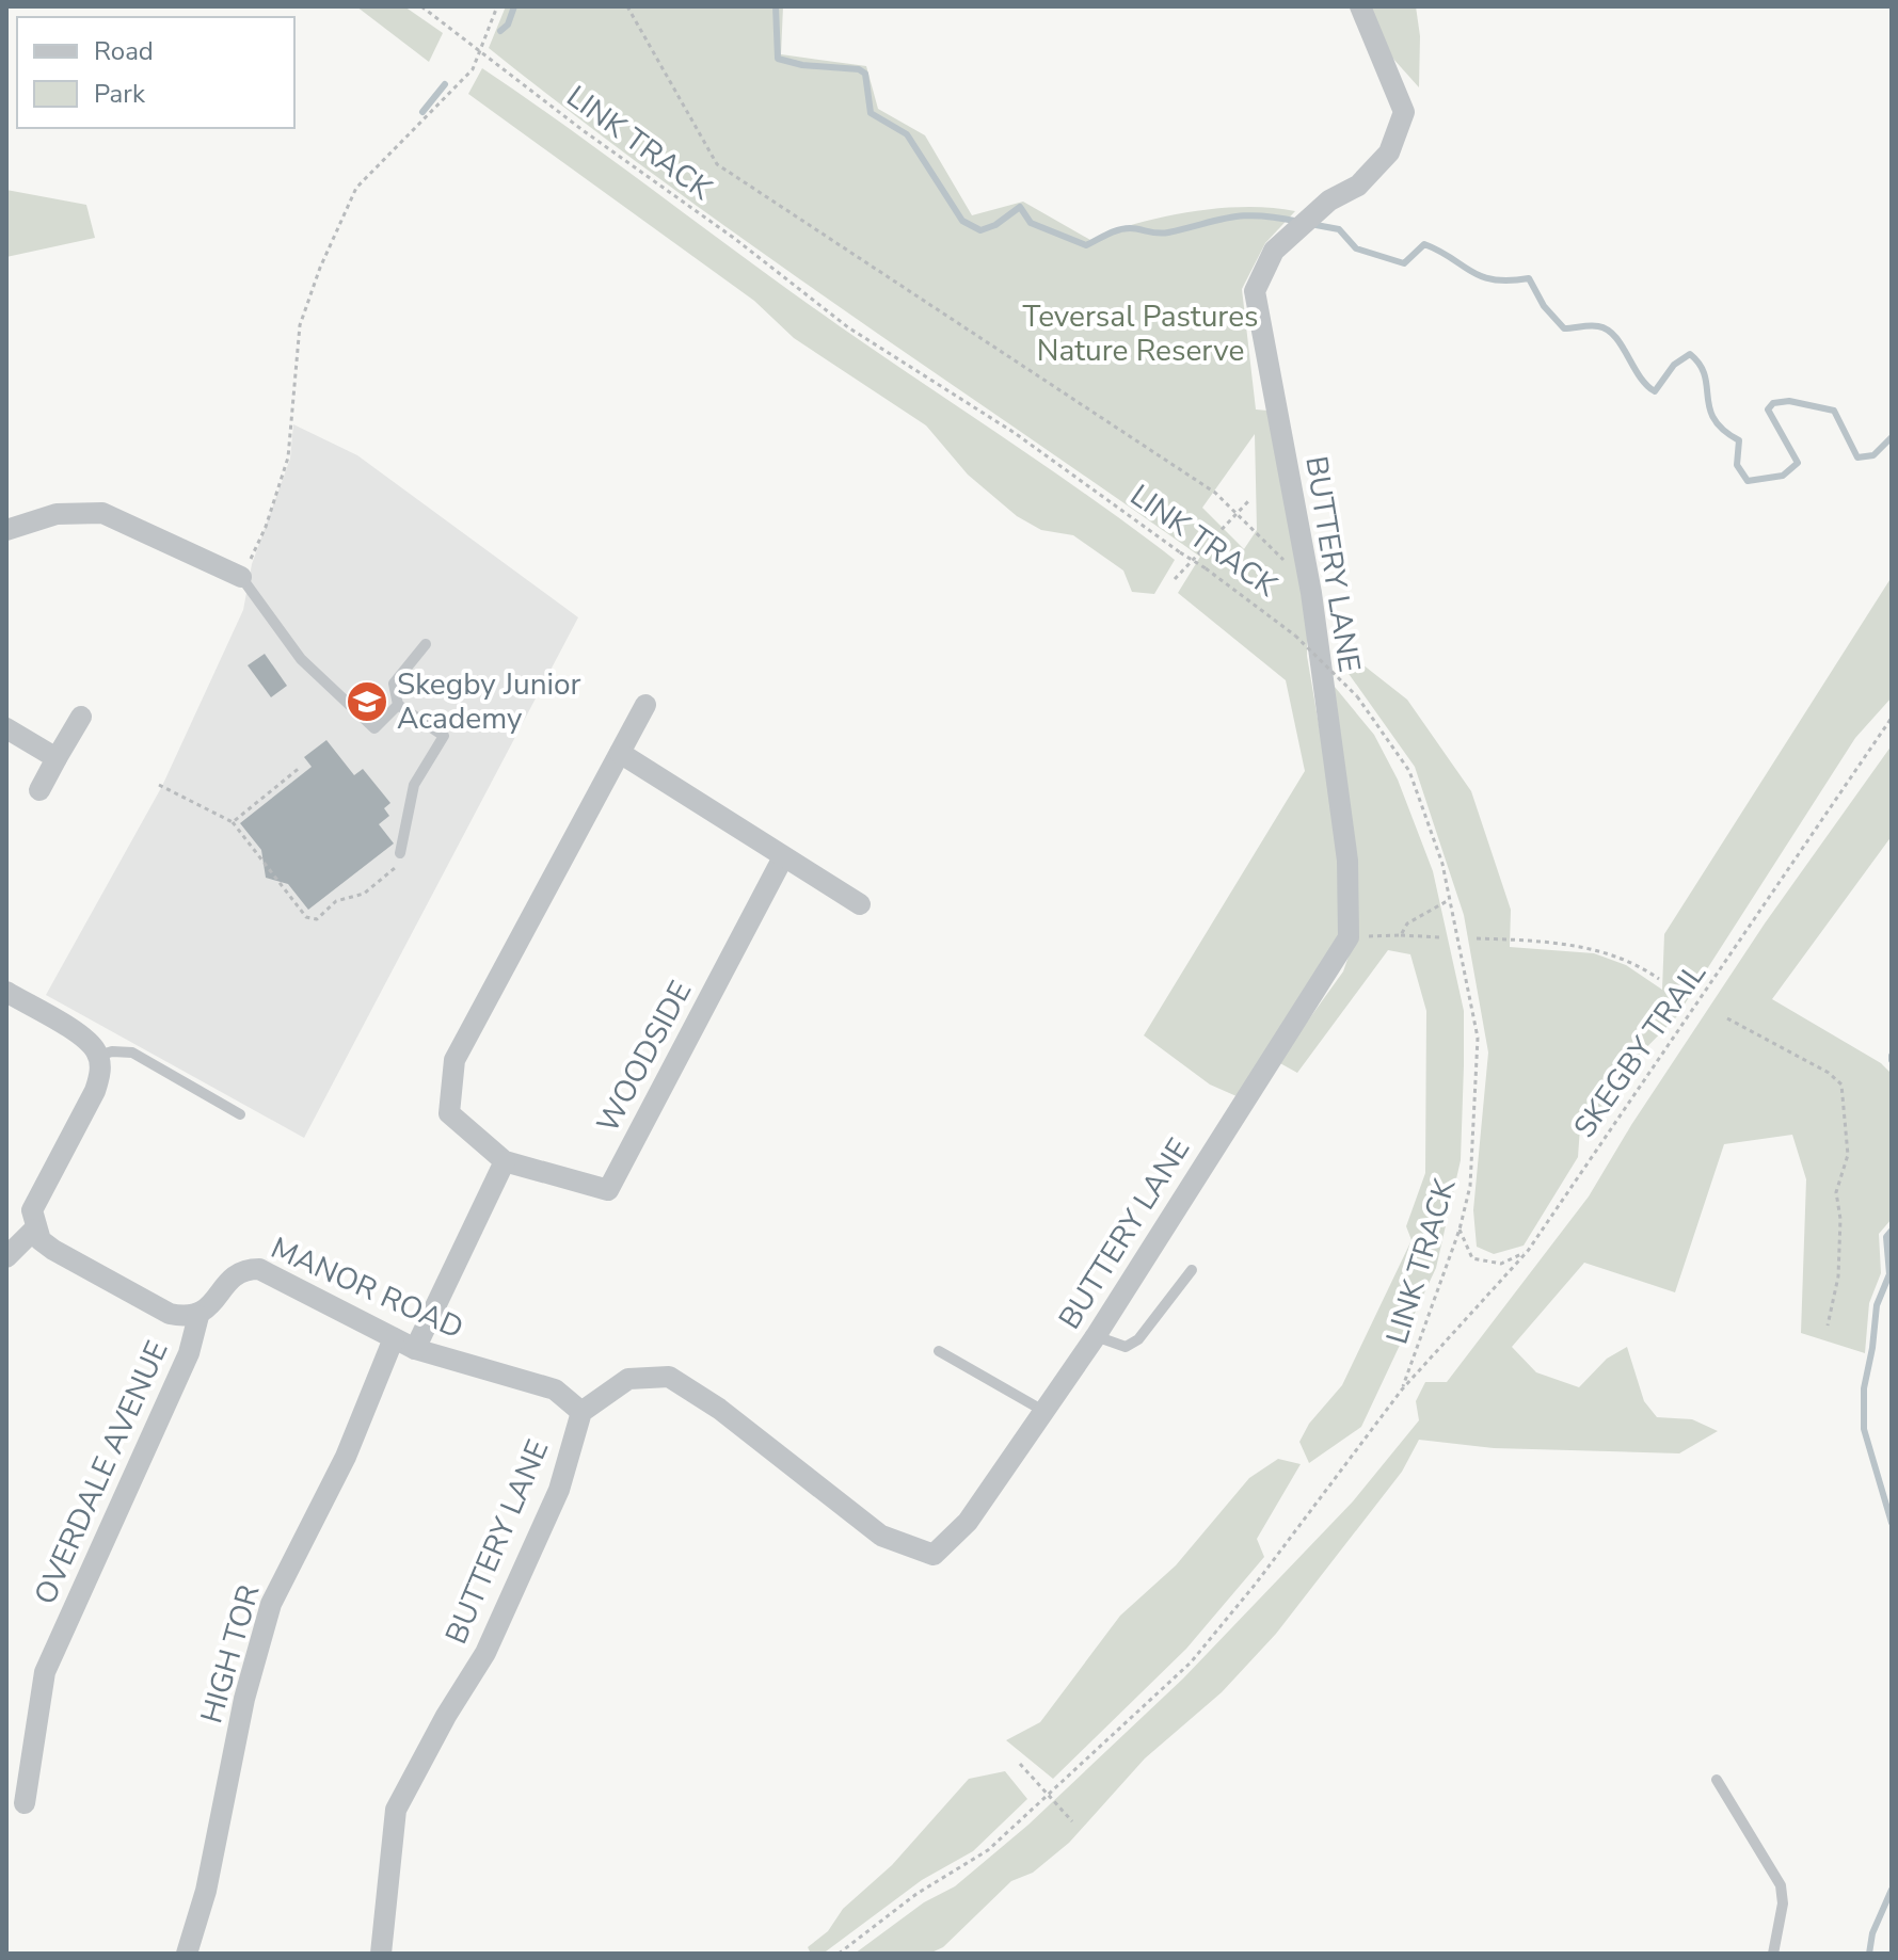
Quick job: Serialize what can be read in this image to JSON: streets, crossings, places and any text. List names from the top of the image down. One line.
{"streets":{"street":["BUTTERY LANE","WOODSIDE","MANOR ROAD","OVERDALE AVENUE","HIGH TOR"],"path":["LINK TRACK","SKEGBY TRAIL"]},"crossings":[["LINK TRACK","SKEGBY TRAIL"],["BUTTERY LANE","MANOR ROAD"],["MANOR ROAD","OVERDALE AVENUE"],["MANOR ROAD","HIGH TOR"]],"parks":["Teversal Pastures Nature Reserve"],"places":{"school or university":["Skegby Junior Academy"]},"legend":["Road","Park"]}
